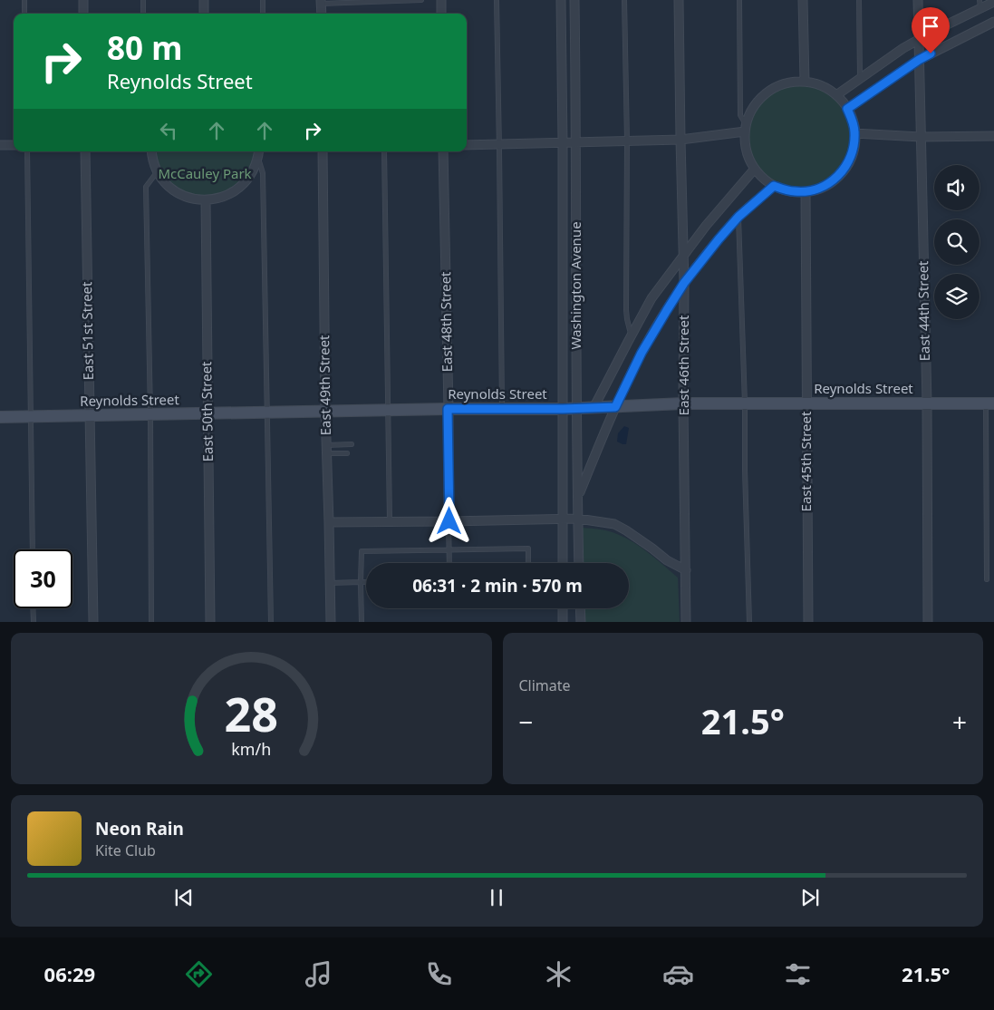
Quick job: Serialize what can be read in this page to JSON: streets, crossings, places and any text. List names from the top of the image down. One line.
{"streets":{"street":["Washington Avenue","East 44th Street","East 48th Street","East 51st Street","East 46th Street","East 49th Street","Reynolds Street","East 50th Street","East 45th Street"]},"crossings":[["Washington Avenue","Reynolds Street"],["East 44th Street","Reynolds Street"],["East 48th Street","Reynolds Street"],["East 51st Street","Reynolds Street"],["East 46th Street","Reynolds Street"],["East 49th Street","Reynolds Street"],["Reynolds Street","East 50th Street"],["Reynolds Street","East 45th Street"]],"parks":["McCauley Park"],"page":{"turn":["80 m","Reynolds Street"],"limit":"30","trip":"06:31 · 2 min · 570 m","tile":"Climate","heat":["−","21.5°","+"],"song":["Neon Rain","Kite Club"],"tabs":["06:29","21.5°"],"gauge":["28","km/h"]}}
